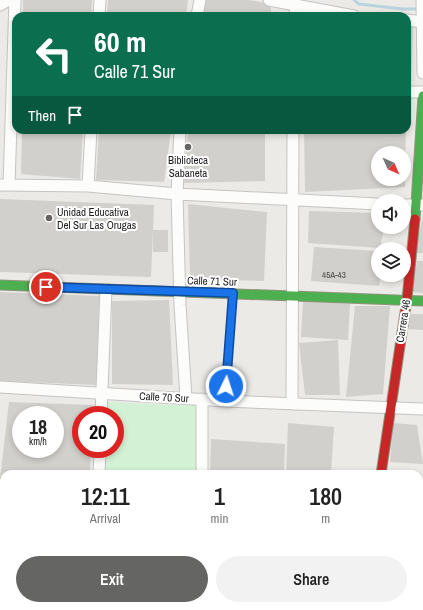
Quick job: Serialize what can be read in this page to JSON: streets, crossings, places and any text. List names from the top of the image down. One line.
{"streets":{"street":["Calle 71 Sur","Carrera 46","Calle 70 Sur"]},"crossings":[["Calle 71 Sur","Carrera 46"],["Carrera 46","Calle 70 Sur"]],"places":["Biblioteca Sabaneta","Unidad Educativa Del Sur Las Orugas"],"house_numbers":["45A-43"],"north":"bottom right","page":{"turn":["60 m","Calle 71 Sur"],"then":"Then","speed":"18 km/h","limit":"20","eta":["12:11","Arrival","1","min","180","m"],"buttons":["Exit","Share"]}}
